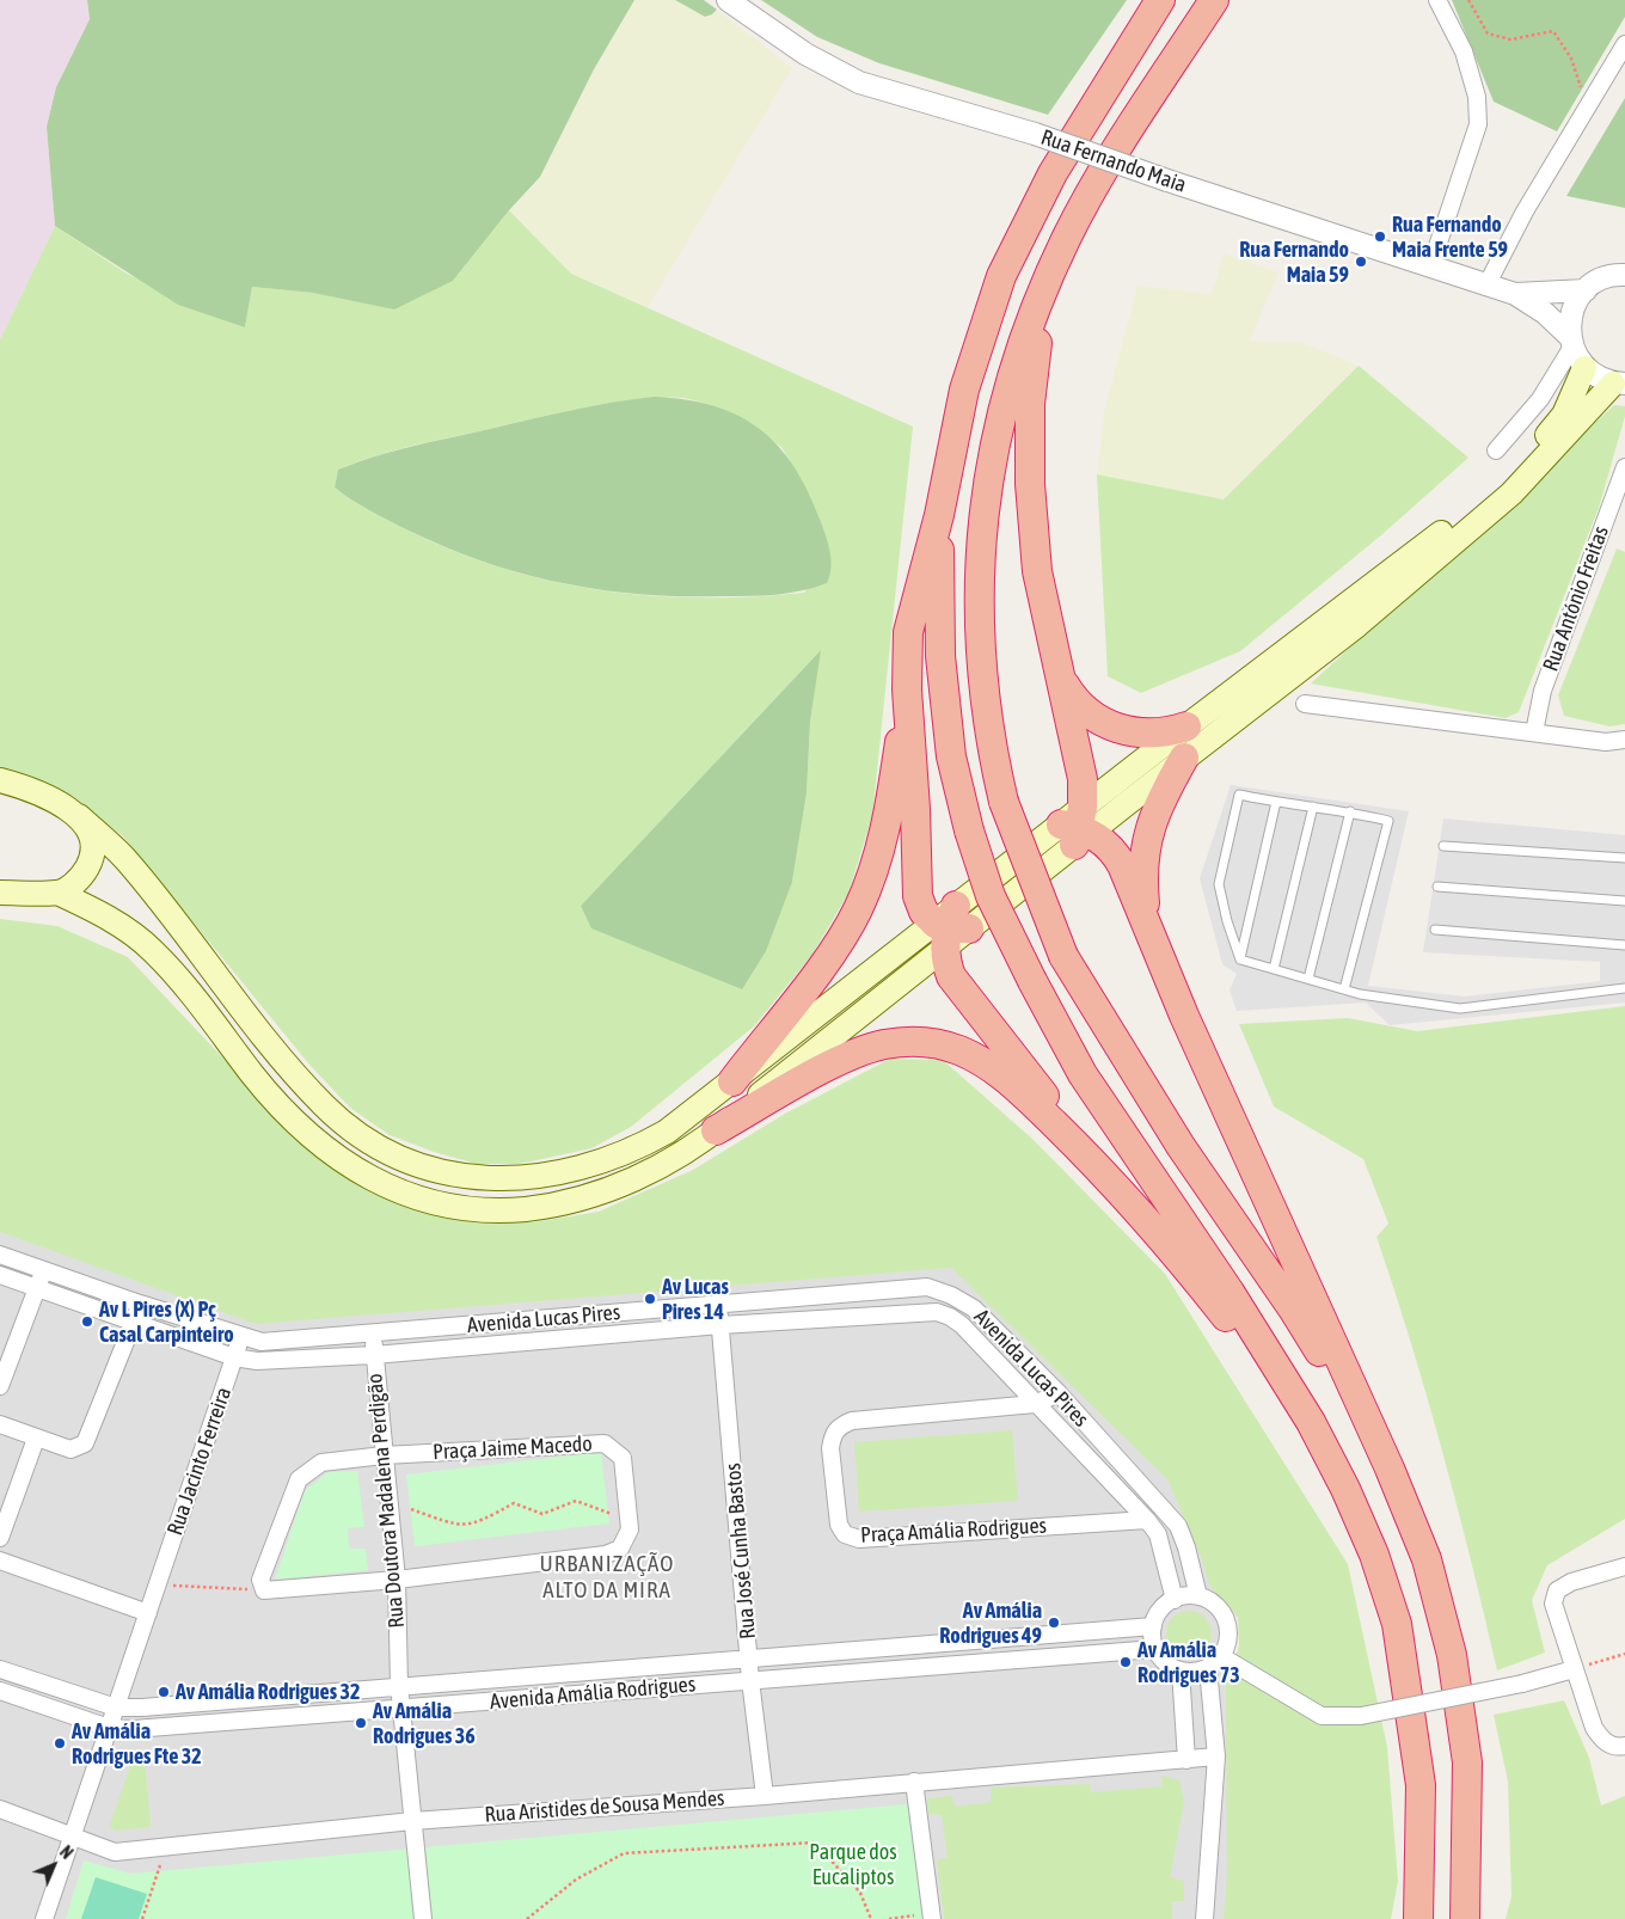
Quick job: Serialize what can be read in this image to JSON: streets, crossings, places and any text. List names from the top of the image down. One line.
{"streets":{"street":["Rua Fernando Maia","Rua António Freitas","Avenida Lucas Pires","Praça Jaime Macedo","Rua Jacinto Ferreira","Rua Doutora Madalena Perdigão","Praça Amália Rodrigues","Rua José Cunha Bastos","Avenida Amália Rodrigues","Rua Aristides de Sousa Mendes"]},"crossings":[["Avenida Lucas Pires","Rua Jacinto Ferreira"],["Avenida Lucas Pires","Rua Doutora Madalena Perdigão"],["Avenida Lucas Pires","Praça Amália Rodrigues"],["Avenida Lucas Pires","Rua José Cunha Bastos"],["Avenida Lucas Pires","Avenida Amália Rodrigues"],["Praça Jaime Macedo","Rua Doutora Madalena Perdigão"],["Rua Jacinto Ferreira","Avenida Amália Rodrigues"],["Rua Jacinto Ferreira","Rua Aristides de Sousa Mendes"],["Rua Doutora Madalena Perdigão","Avenida Amália Rodrigues"],["Rua Doutora Madalena Perdigão","Rua Aristides de Sousa Mendes"],["Rua José Cunha Bastos","Avenida Amália Rodrigues"],["Rua José Cunha Bastos","Rua Aristides de Sousa Mendes"]],"districts":["URBANIZAÇÃO ALTO DA MIRA"],"parks":["Parque dos Eucaliptos"],"places":["Rua Fernando Maia Frente 59","Rua Fernando Maia 59","Av Lucas Pires 14","Av L Pires (X) Pç Casal Carpinteiro","Av Amália Rodrigues 49","Av Amália Rodrigues 73","Av Amália Rodrigues 32","Av Amália Rodrigues 36","Av Amália Rodrigues Fte 32"],"north":"top right"}
